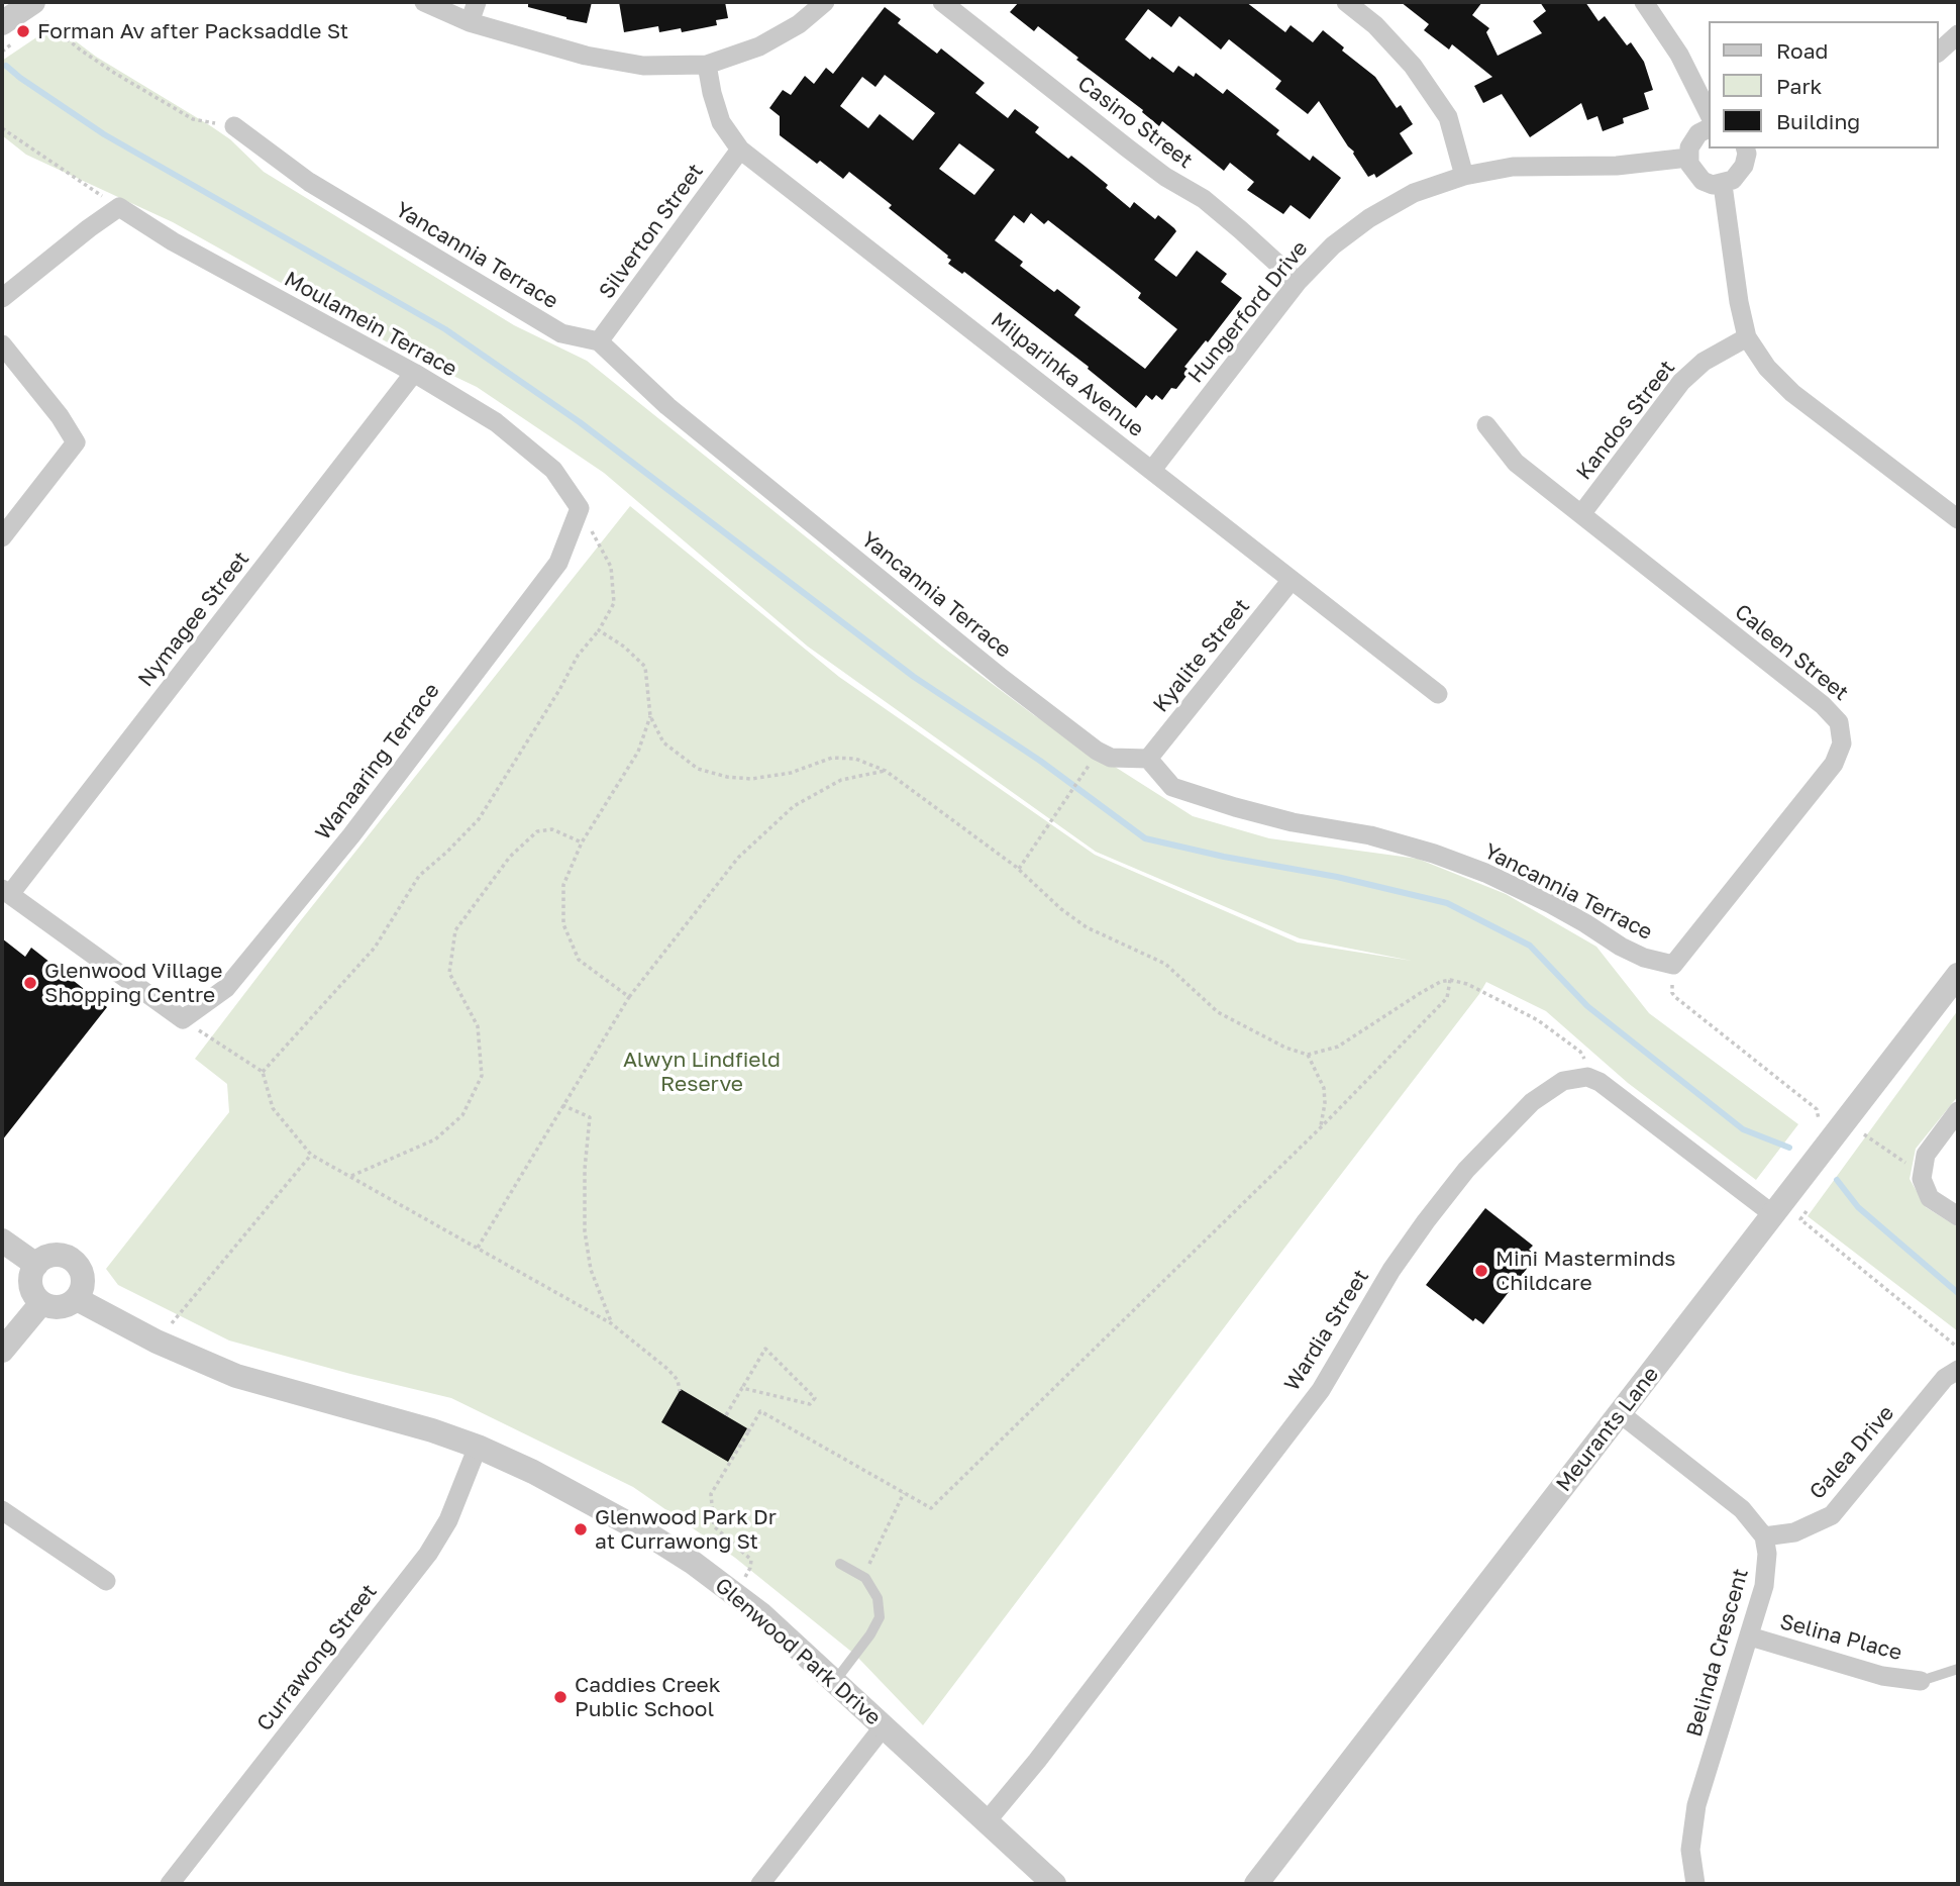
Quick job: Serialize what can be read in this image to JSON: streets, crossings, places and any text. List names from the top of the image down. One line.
{"streets":{"street":["Casino Street","Silverton Street","Yancannia Terrace","Hungerford Drive","Moulamein Terrace","Milparinka Avenue","Kandos Street","Nymagee Street","Caleen Street","Kyalite Street","Wanaaring Terrace","Wardia Street","Meurants Lane","Galea Drive","Selina Place","Glenwood Park Drive","Belinda Crescent","Currawong Street"]},"crossings":[["Casino Street","Hungerford Drive"],["Silverton Street","Yancannia Terrace"],["Silverton Street","Milparinka Avenue"],["Yancannia Terrace","Caleen Street"],["Yancannia Terrace","Kyalite Street"],["Hungerford Drive","Milparinka Avenue"],["Moulamein Terrace","Nymagee Street"],["Moulamein Terrace","Wanaaring Terrace"],["Milparinka Avenue","Kyalite Street"],["Kandos Street","Caleen Street"],["Wardia Street","Glenwood Park Drive"],["Galea Drive","Belinda Crescent"],["Selina Place","Belinda Crescent"],["Glenwood Park Drive","Currawong Street"]],"parks":["Alwyn Lindfield Reserve"],"places":["Forman Av after Packsaddle St","Glenwood Village Shopping Centre","Mini Masterminds Childcare","Glenwood Park Dr at Currawong St","Caddies Creek Public School"],"legend":["Road","Park","Building"]}
